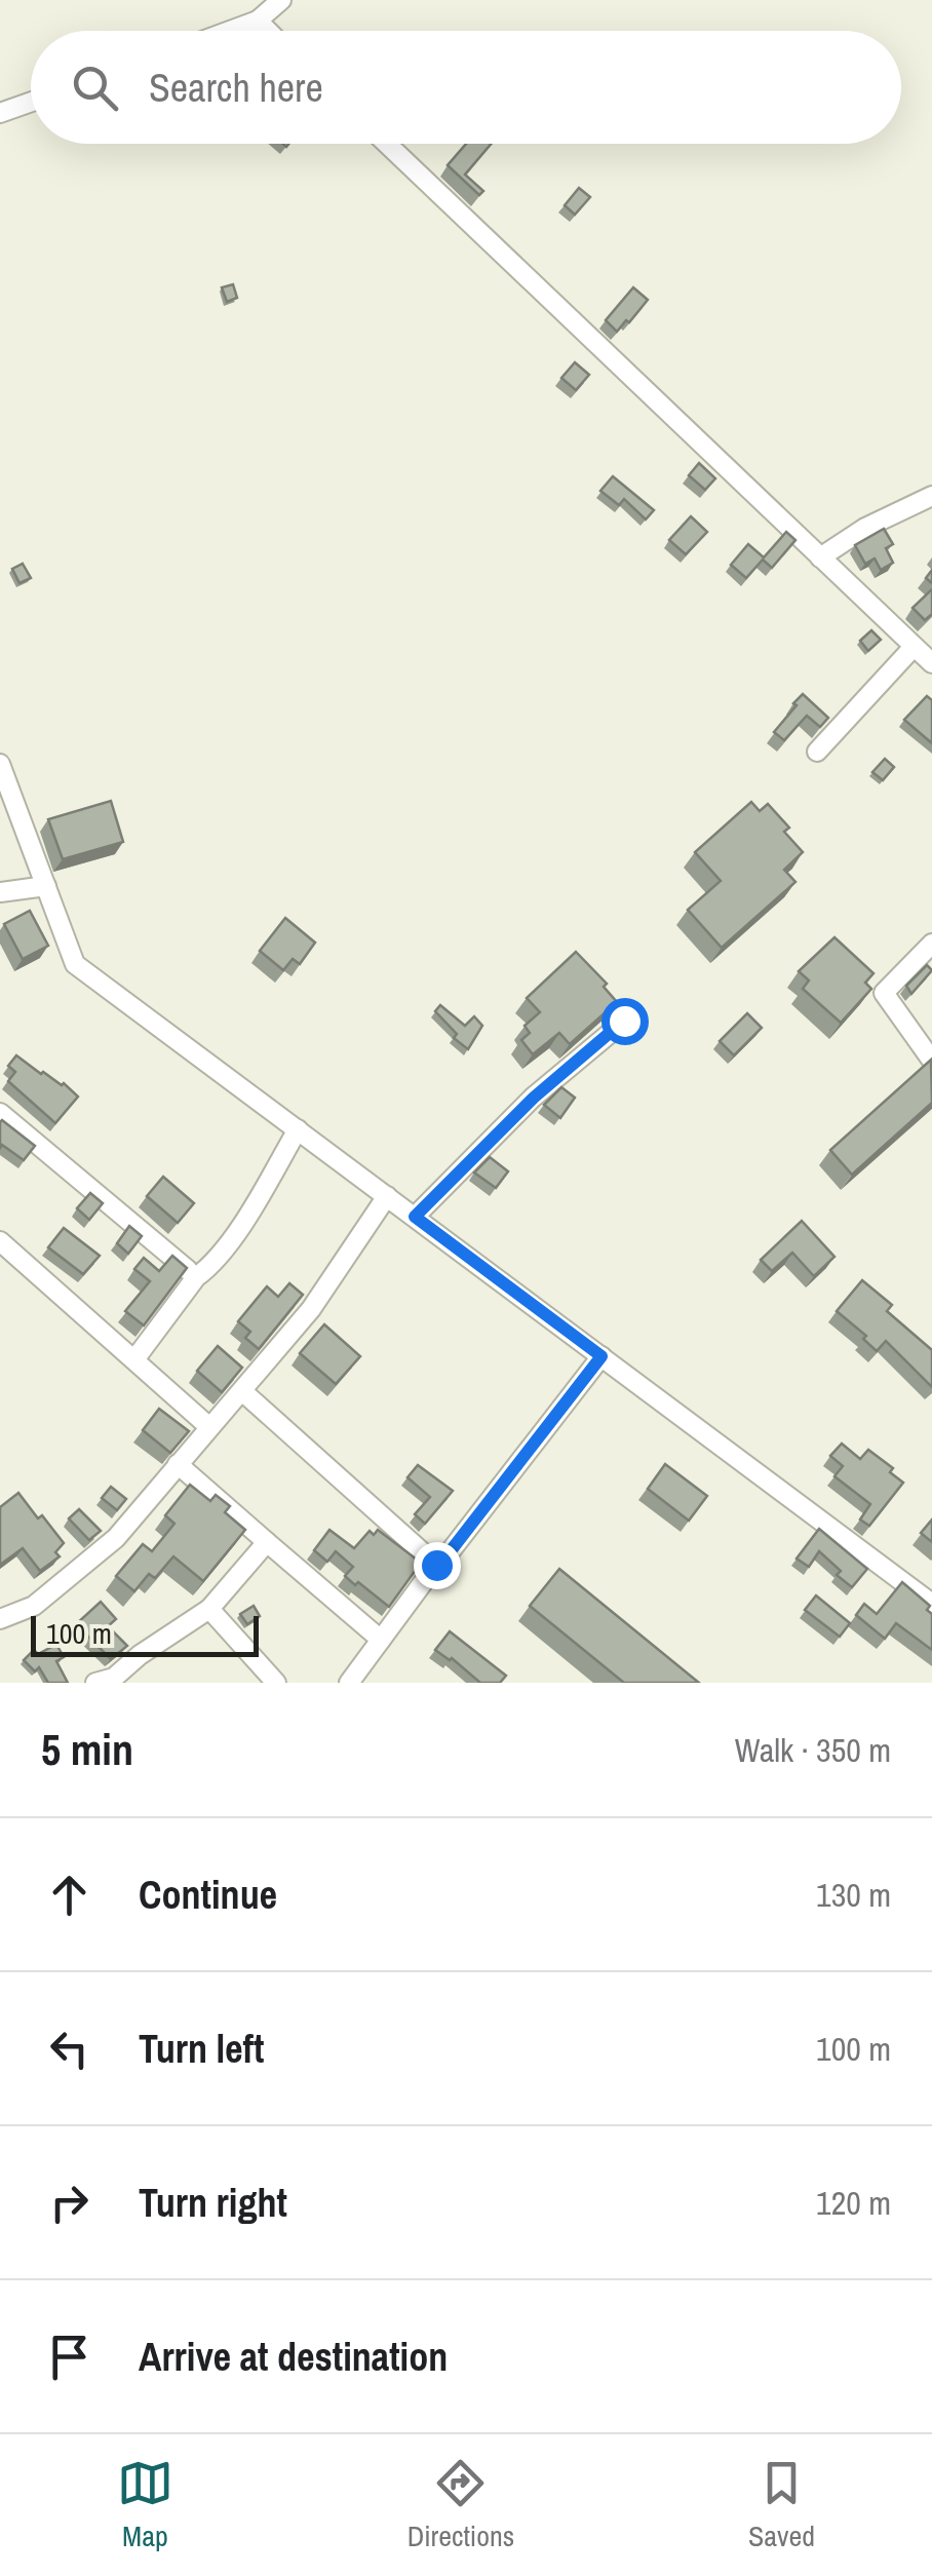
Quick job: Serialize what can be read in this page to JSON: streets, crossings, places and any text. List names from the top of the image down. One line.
{"scale_bar":"100 m","page":{"search":"Search here","scale":"100 m","heading":["5 min","Walk · 350 m"],"list":[["Continue","130 m"],["Turn left","100 m"],["Turn right","120 m"],"Arrive at destination"],"nav":["Map","Directions","Saved"]}}
